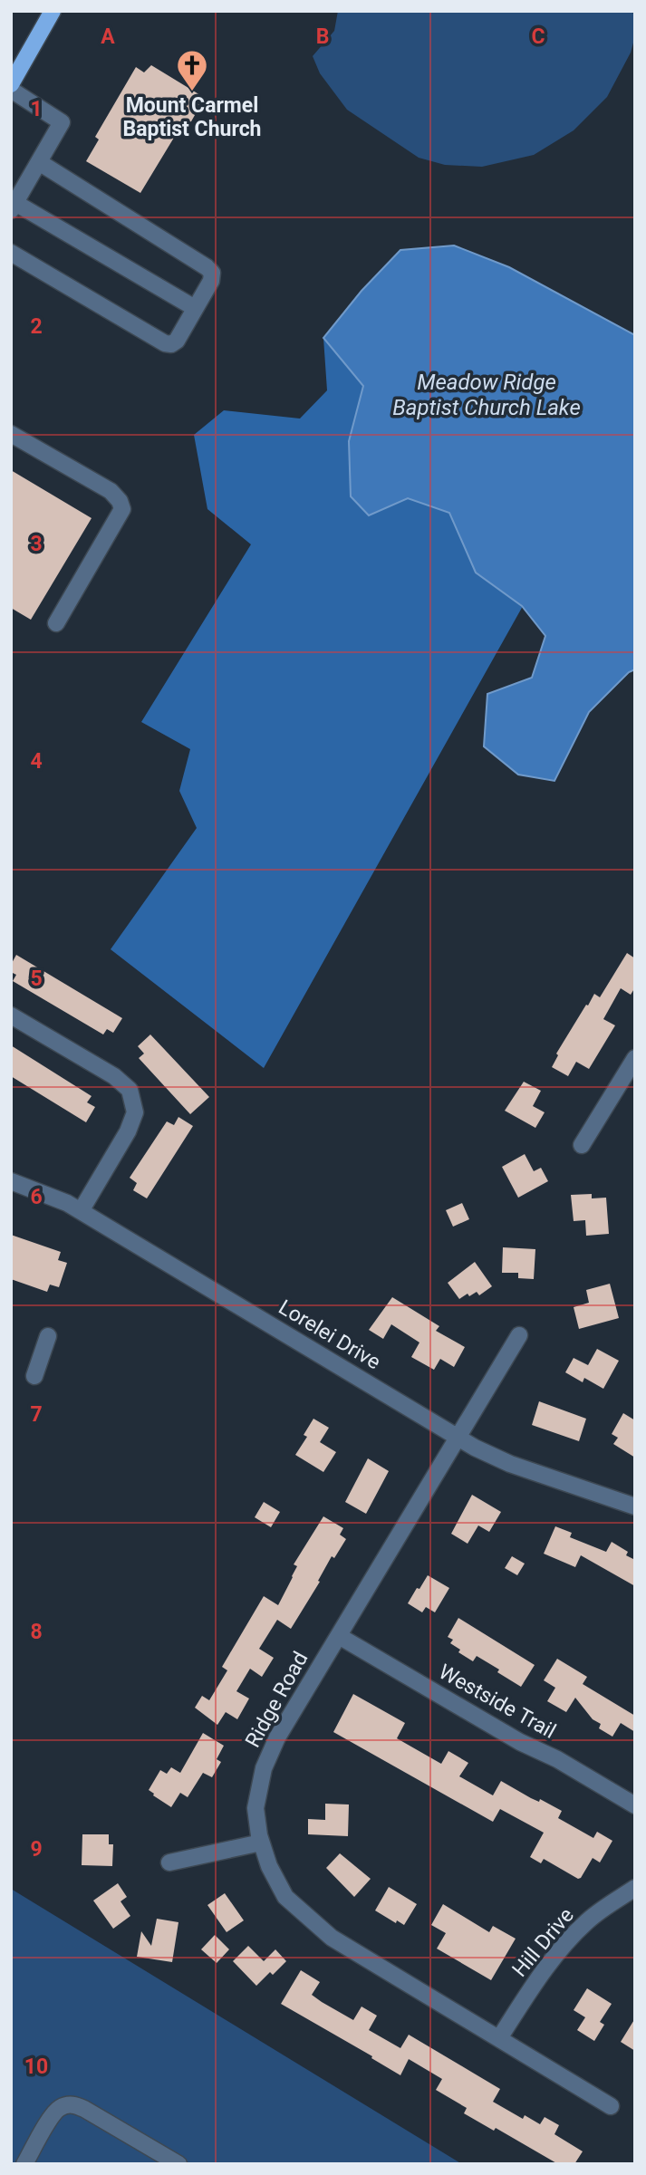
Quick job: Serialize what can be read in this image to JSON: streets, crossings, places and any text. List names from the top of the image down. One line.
{"streets":{"street":["Lorelei Drive","Ridge Road","Westside Trail","Hill Drive"]},"crossings":[["Lorelei Drive","Ridge Road"],["Ridge Road","Westside Trail"],["Ridge Road","Hill Drive"]],"water":["Meadow Ridge Baptist Church Lake"],"places":{"church":["Mount Carmel Baptist Church"]},"grid":{"columns":["A","B","C"],"rows":["1","2","3","4","5","6","7","8","9","10"]}}
